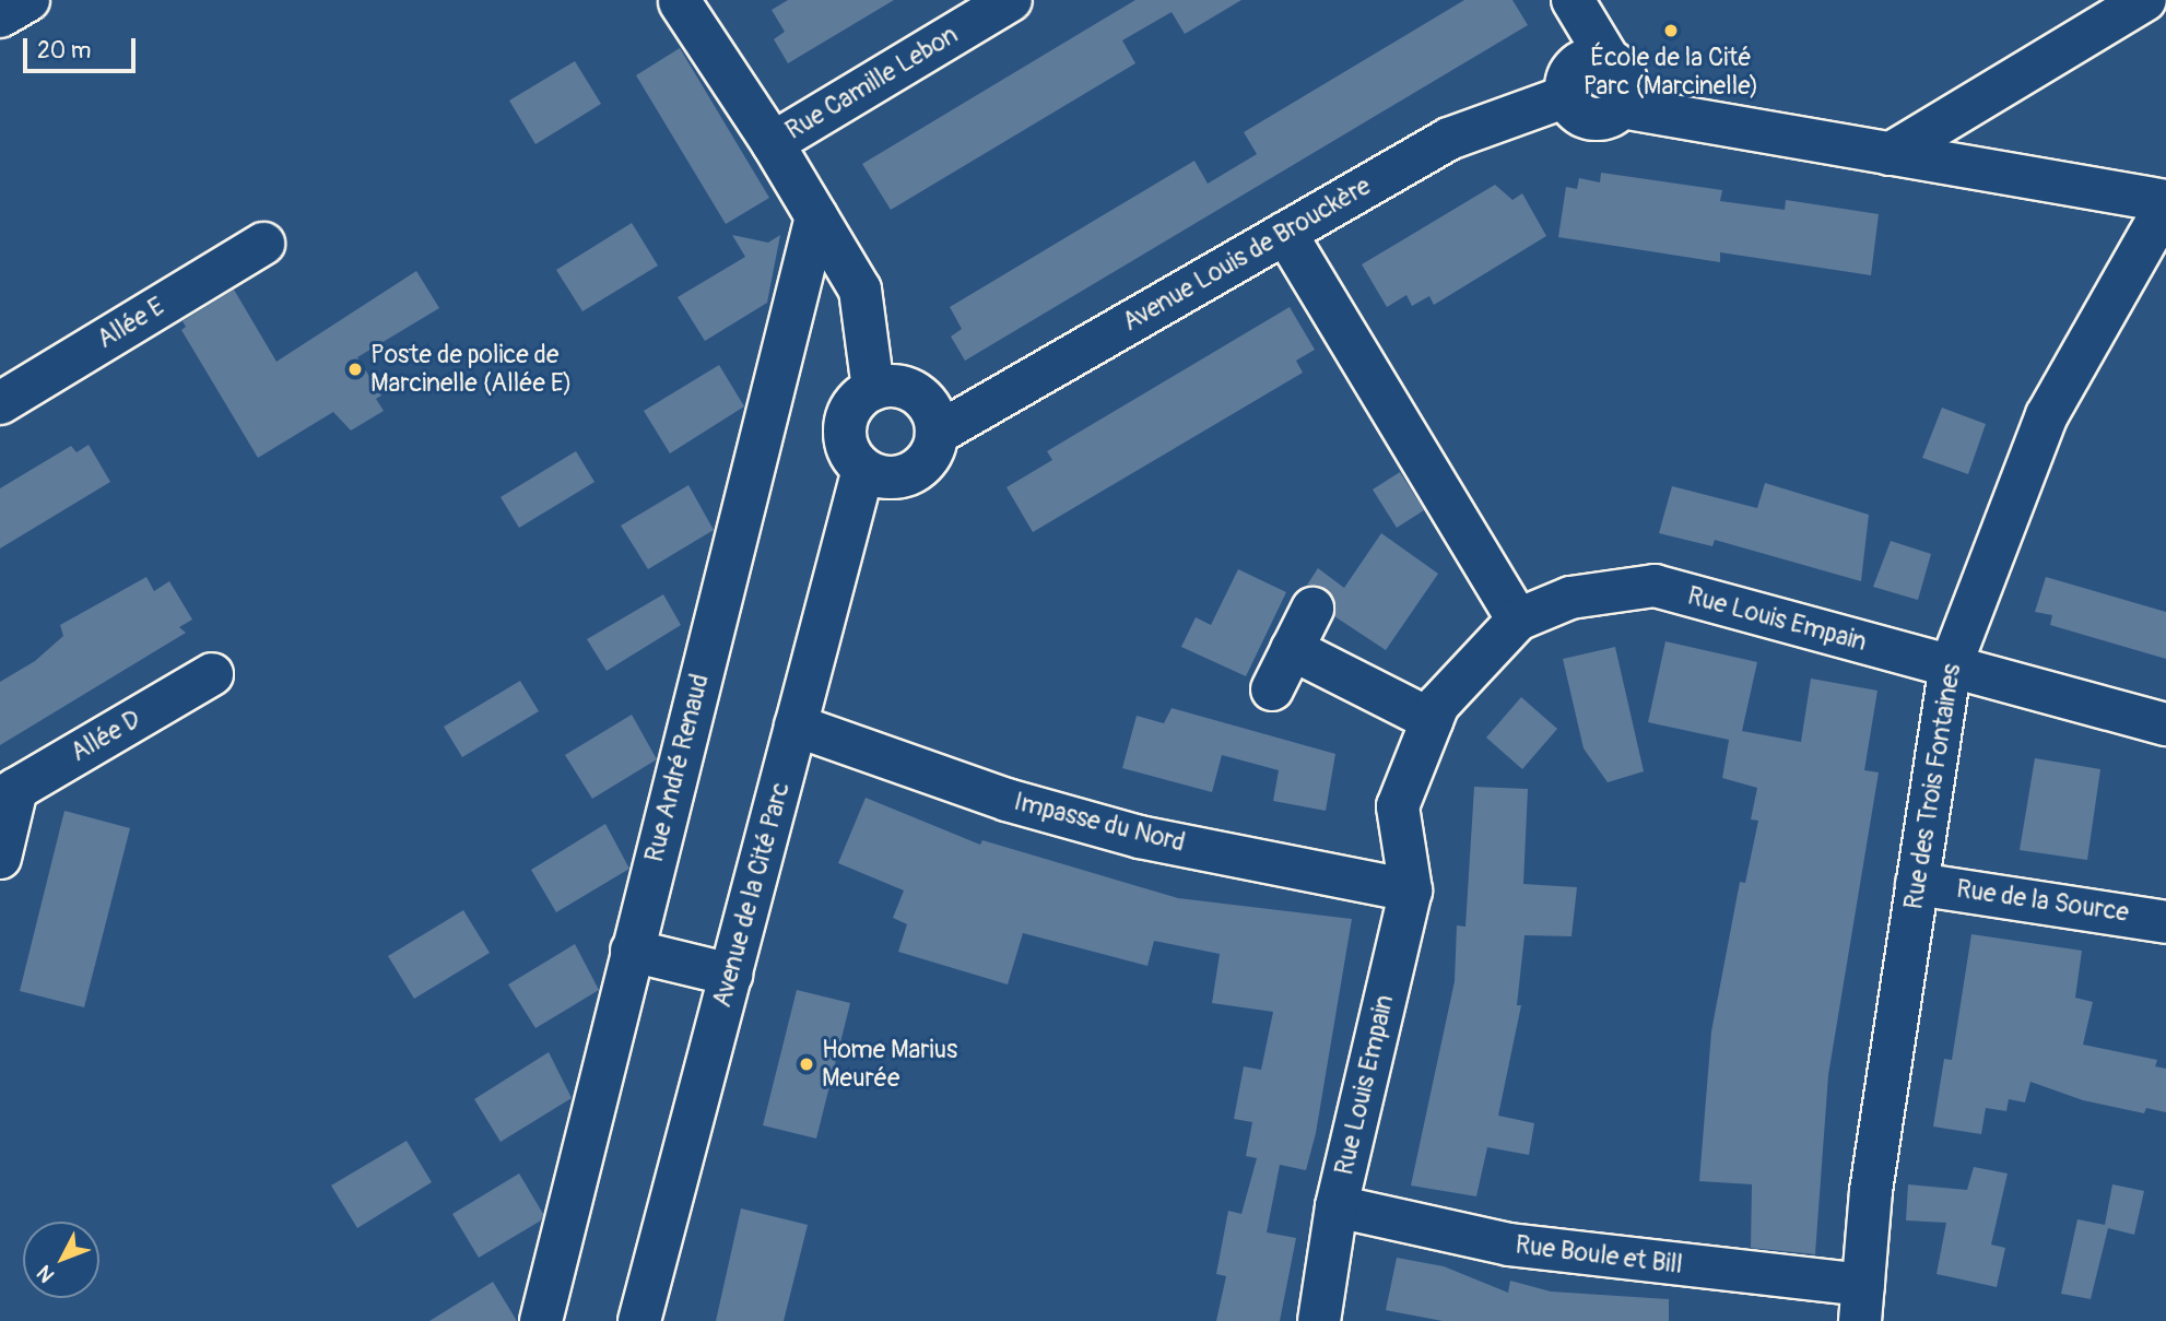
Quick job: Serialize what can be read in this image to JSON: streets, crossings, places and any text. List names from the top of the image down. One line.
{"streets":{"street":["Rue Camille Lebon","Avenue Louis de Brouckère","Allée E","Rue Louis Empain","Allée D","Rue André Renaud","Rue des Trois Fontaines","Impasse du Nord","Avenue de la Cité Parc","Rue de la Source","Rue Boule et Bill"]},"crossings":[["Rue Camille Lebon","Avenue Louis de Brouckère"],["Rue Camille Lebon","Rue André Renaud"],["Rue Camille Lebon","Avenue de la Cité Parc"],["Avenue Louis de Brouckère","Avenue de la Cité Parc"],["Rue Louis Empain","Rue des Trois Fontaines"],["Rue Louis Empain","Impasse du Nord"],["Rue Louis Empain","Rue Boule et Bill"],["Rue des Trois Fontaines","Rue de la Source"],["Rue des Trois Fontaines","Rue Boule et Bill"],["Impasse du Nord","Avenue de la Cité Parc"]],"places":["École de la Cité Parc (Marcinelle)","Poste de police de Marcinelle (Allée E)","Home Marius Meurée"],"scale_bar":"20 m","north":"bottom left"}
